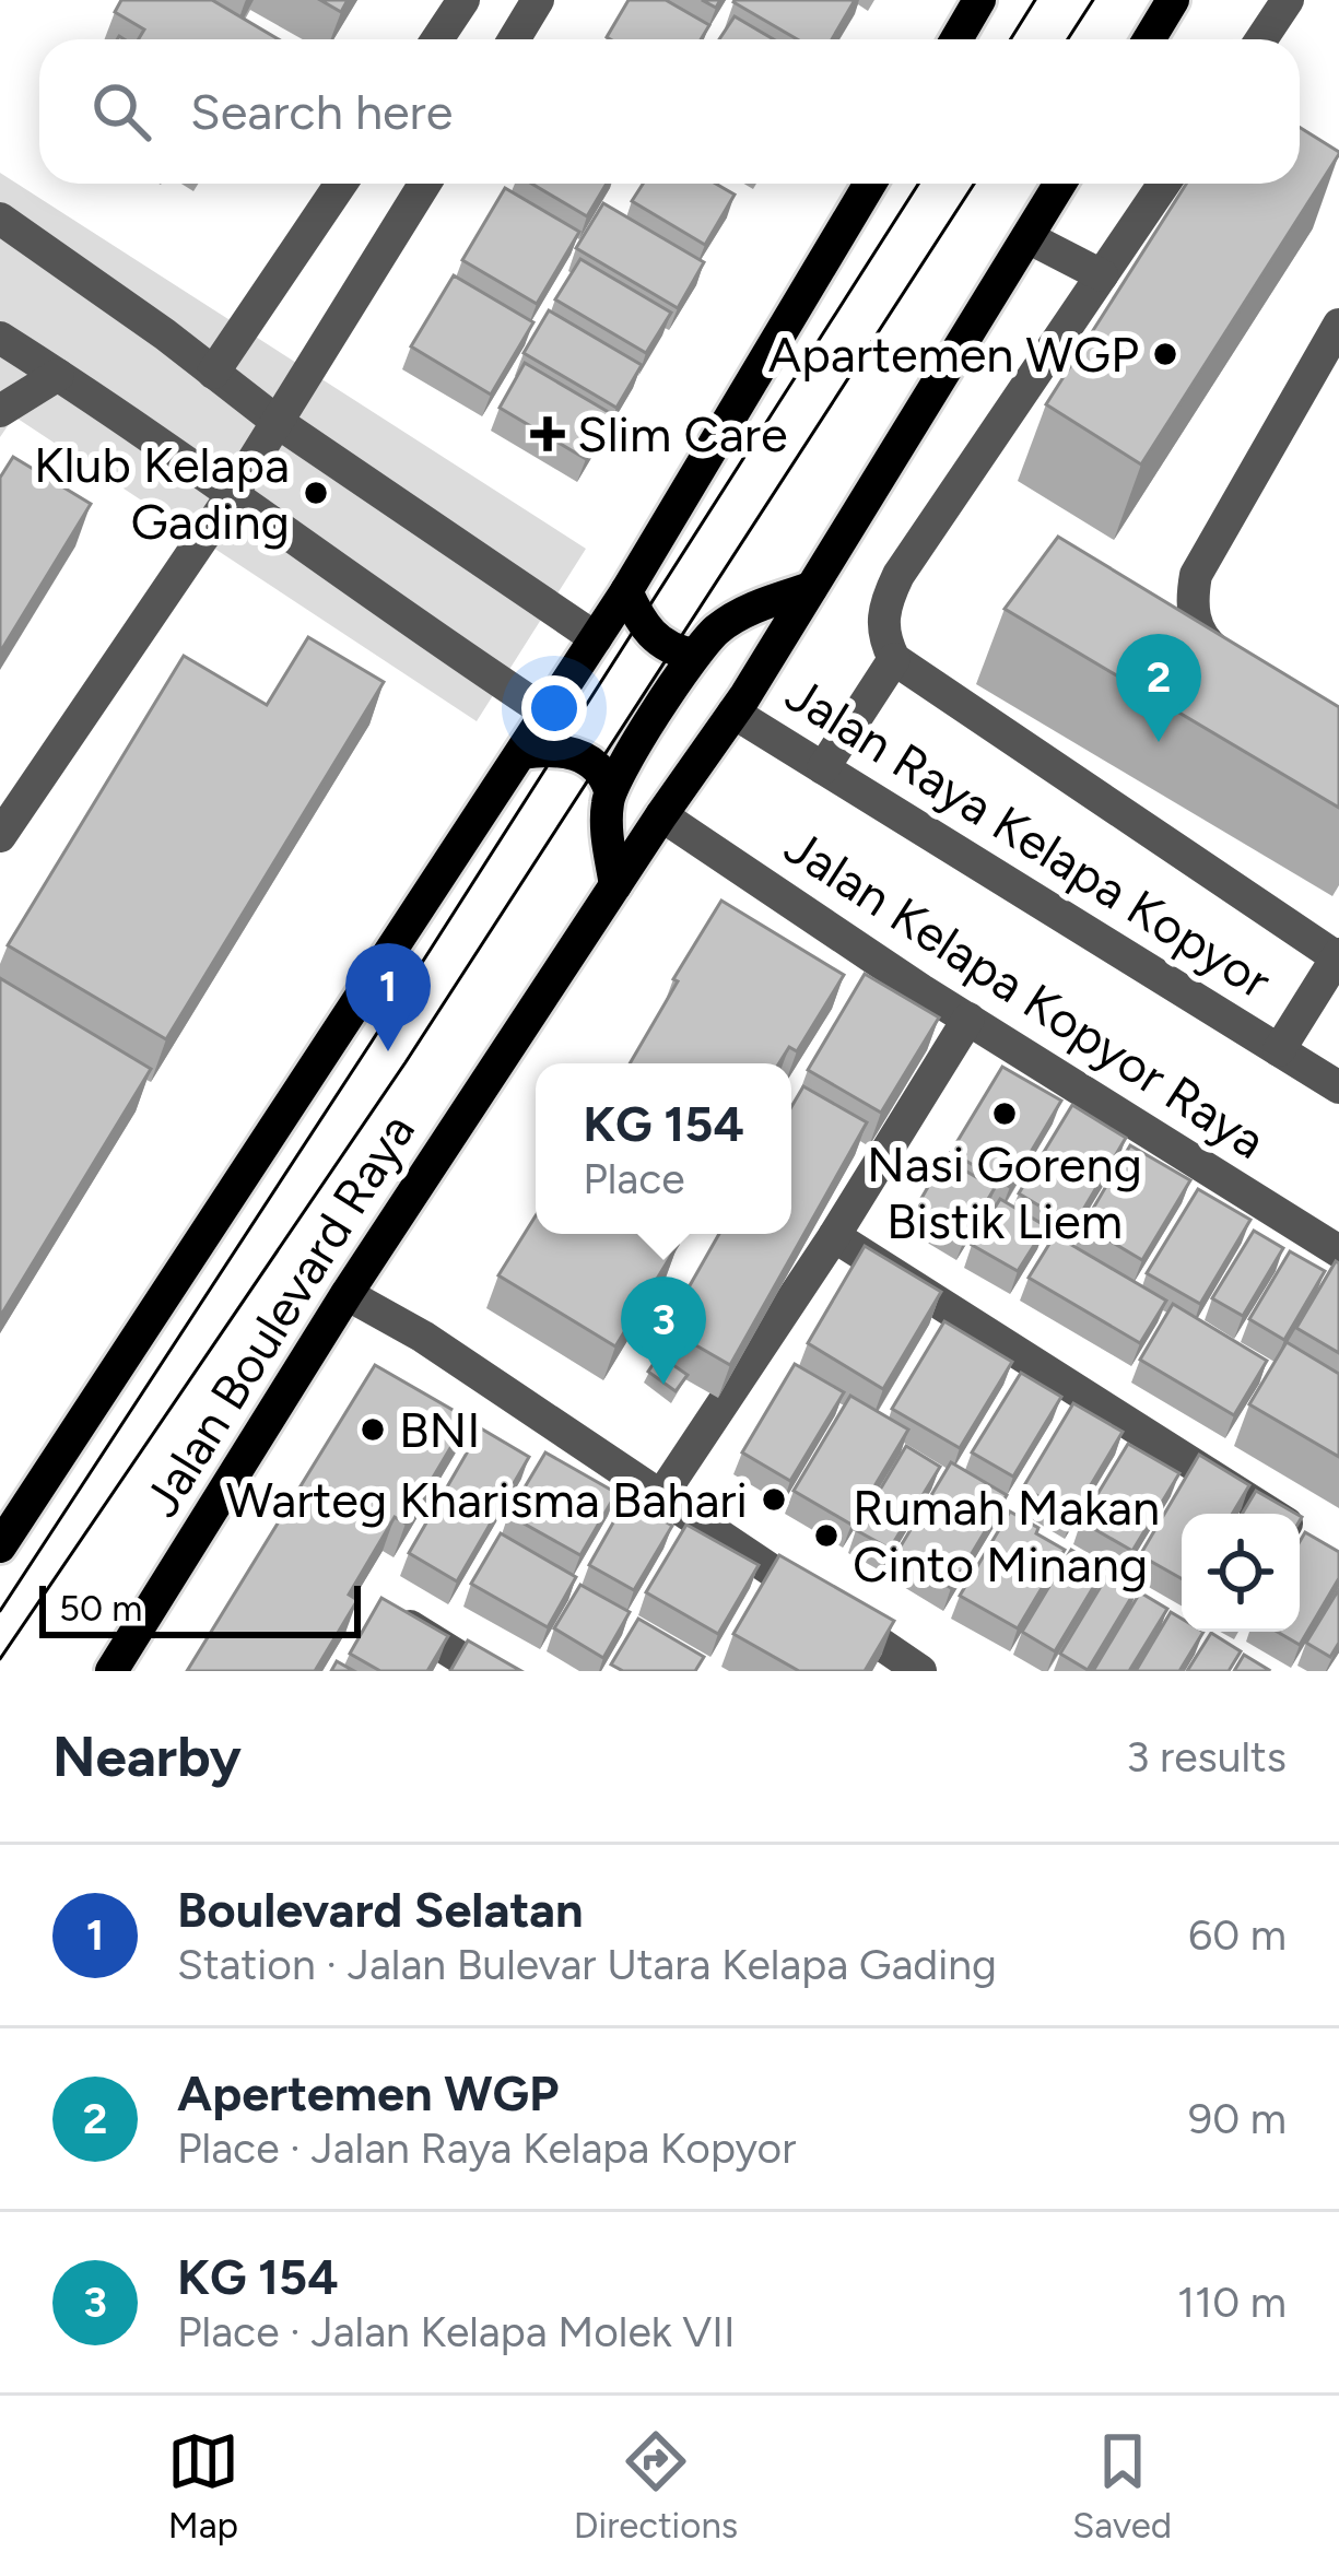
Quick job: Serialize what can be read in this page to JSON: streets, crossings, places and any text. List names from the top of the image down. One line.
{"streets":{"main road":["Jalan Boulevard Raya"],"street":["Jalan Raya Kelapa Kopyor","Jalan Kelapa Kopyor Raya"]},"crossings":[["Jalan Raya Kelapa Kopyor","Jalan Boulevard Raya"],["Jalan Kelapa Kopyor Raya","Jalan Boulevard Raya"]],"places":{"other":["Apartemen WGP","Klub Kelapa Gading","Nasi Goreng Bistik Liem","BNI","Warteg Kharisma Bahari","Rumah Makan Cinto Minang"],"health":["Slim Care"]},"scale_bar":"50 m","page":{"search":"Search here","pins":["2","1","3"],"popup":["KG 154","Place"],"scale":"50 m","heading":["Nearby","3 results"],"list":[{"mark":"1","name":"Boulevard Selatan","note":"Station · Jalan Bulevar Utara Kelapa Gading","value":"60 m"},{"mark":"2","name":"Apertemen WGP","note":"Place · Jalan Raya Kelapa Kopyor","value":"90 m"},{"mark":"3","name":"KG 154","note":"Place · Jalan Kelapa Molek VII","value":"110 m"}],"nav":["Map","Directions","Saved"]}}
